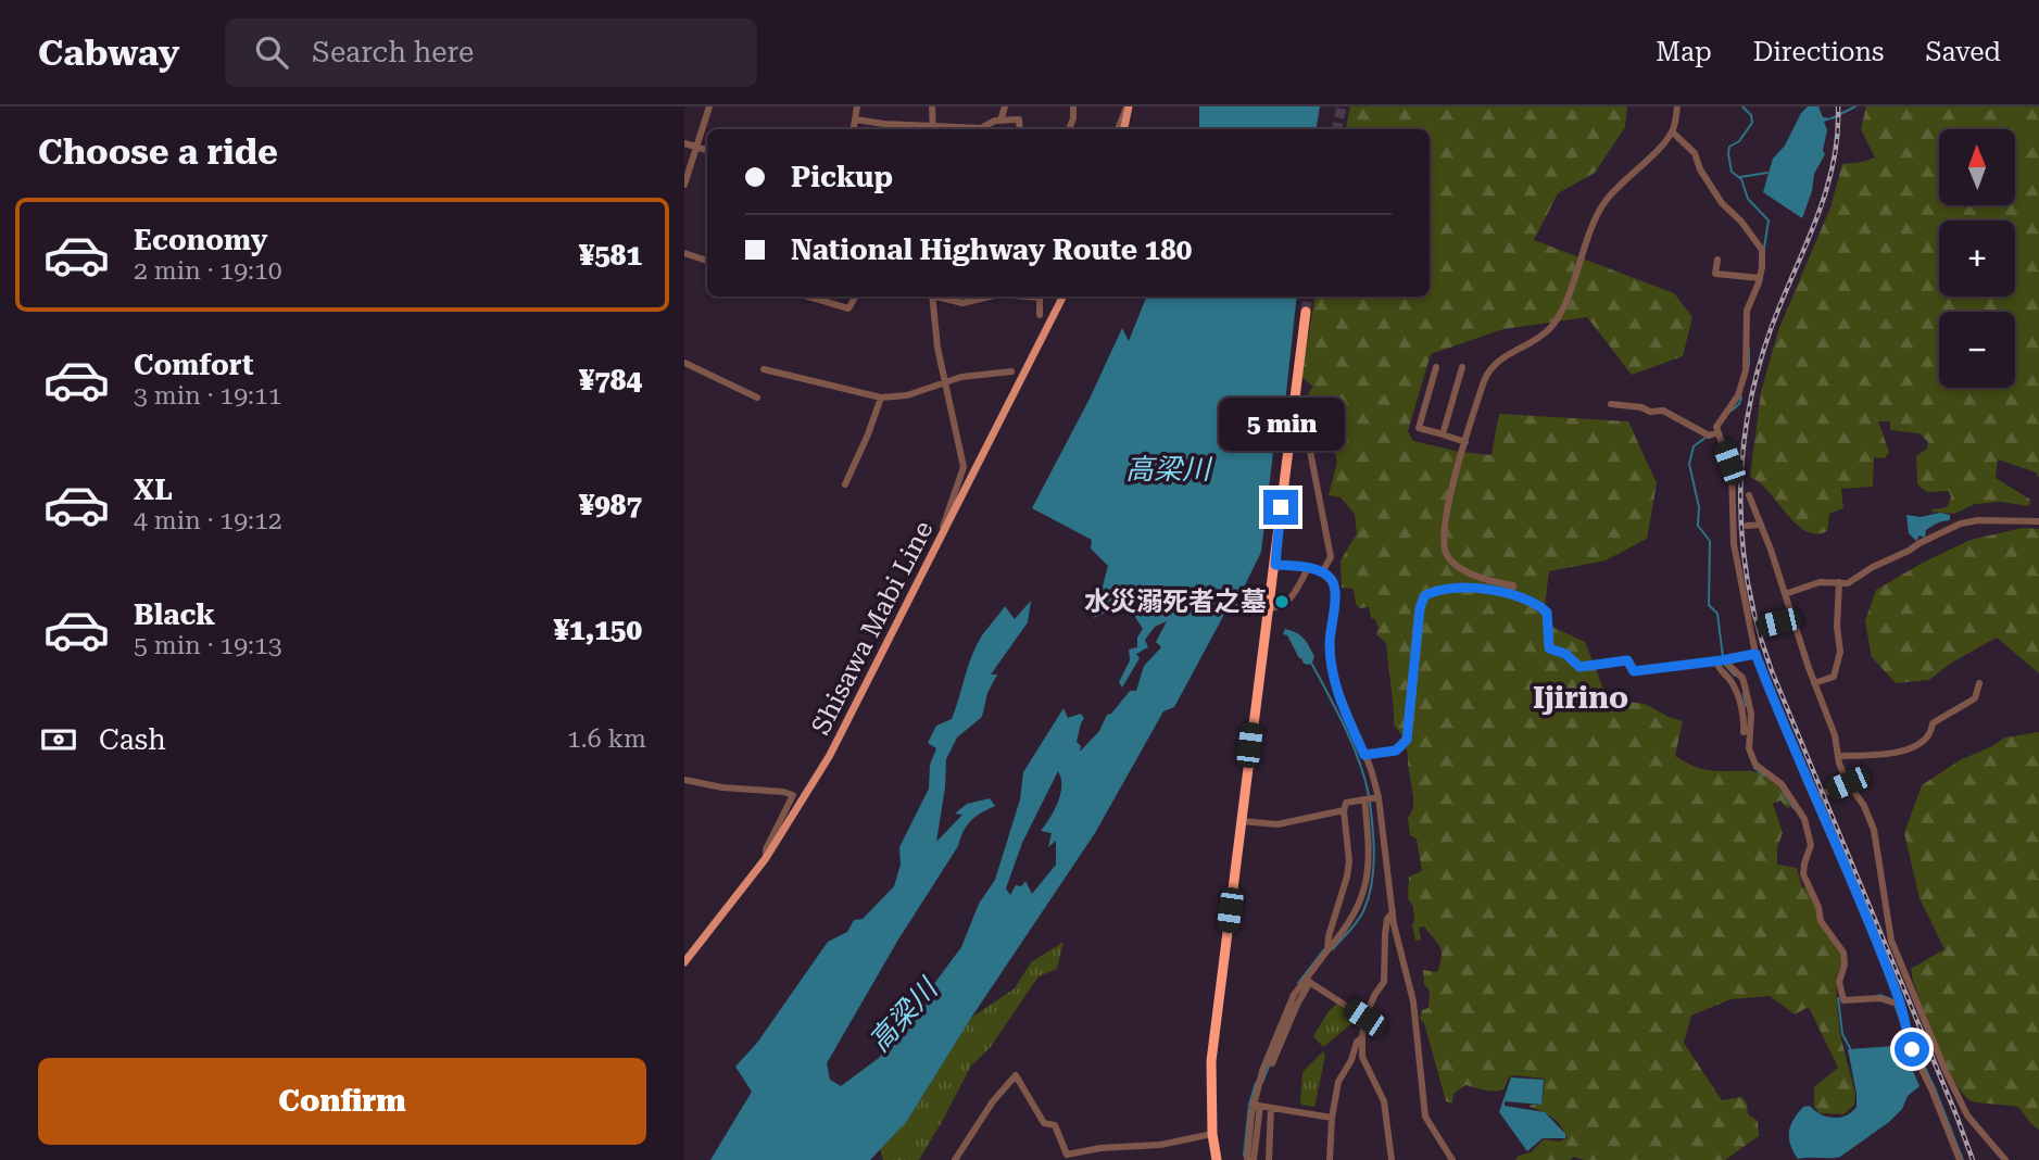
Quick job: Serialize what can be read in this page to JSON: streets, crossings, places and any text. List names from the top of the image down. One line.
{"streets":{"main road":["Shisawa Mabi Line"]},"districts":["Ijirino"],"water":["高梁川"],"places":["水災溺死者之墓"],"north":"top","page":{"header":"Cabway","search":"Search here","nav":["Map","Directions","Saved"],"heading":"Choose a ride","map_buttons":["+","−"],"banner":["Pickup","National Highway Route 180"],"list":[{"name":"Economy","note":"2 min · 19:10","value":"¥581"},{"name":"Comfort","note":"3 min · 19:11","value":"¥784"},{"name":"XL","note":"4 min · 19:12","value":"¥987"},{"name":"Black","note":"5 min · 19:13","value":"¥1,150"}],"bubble":"5 min","pay":["Cash","1.6 km"],"buttons":"Confirm"}}
